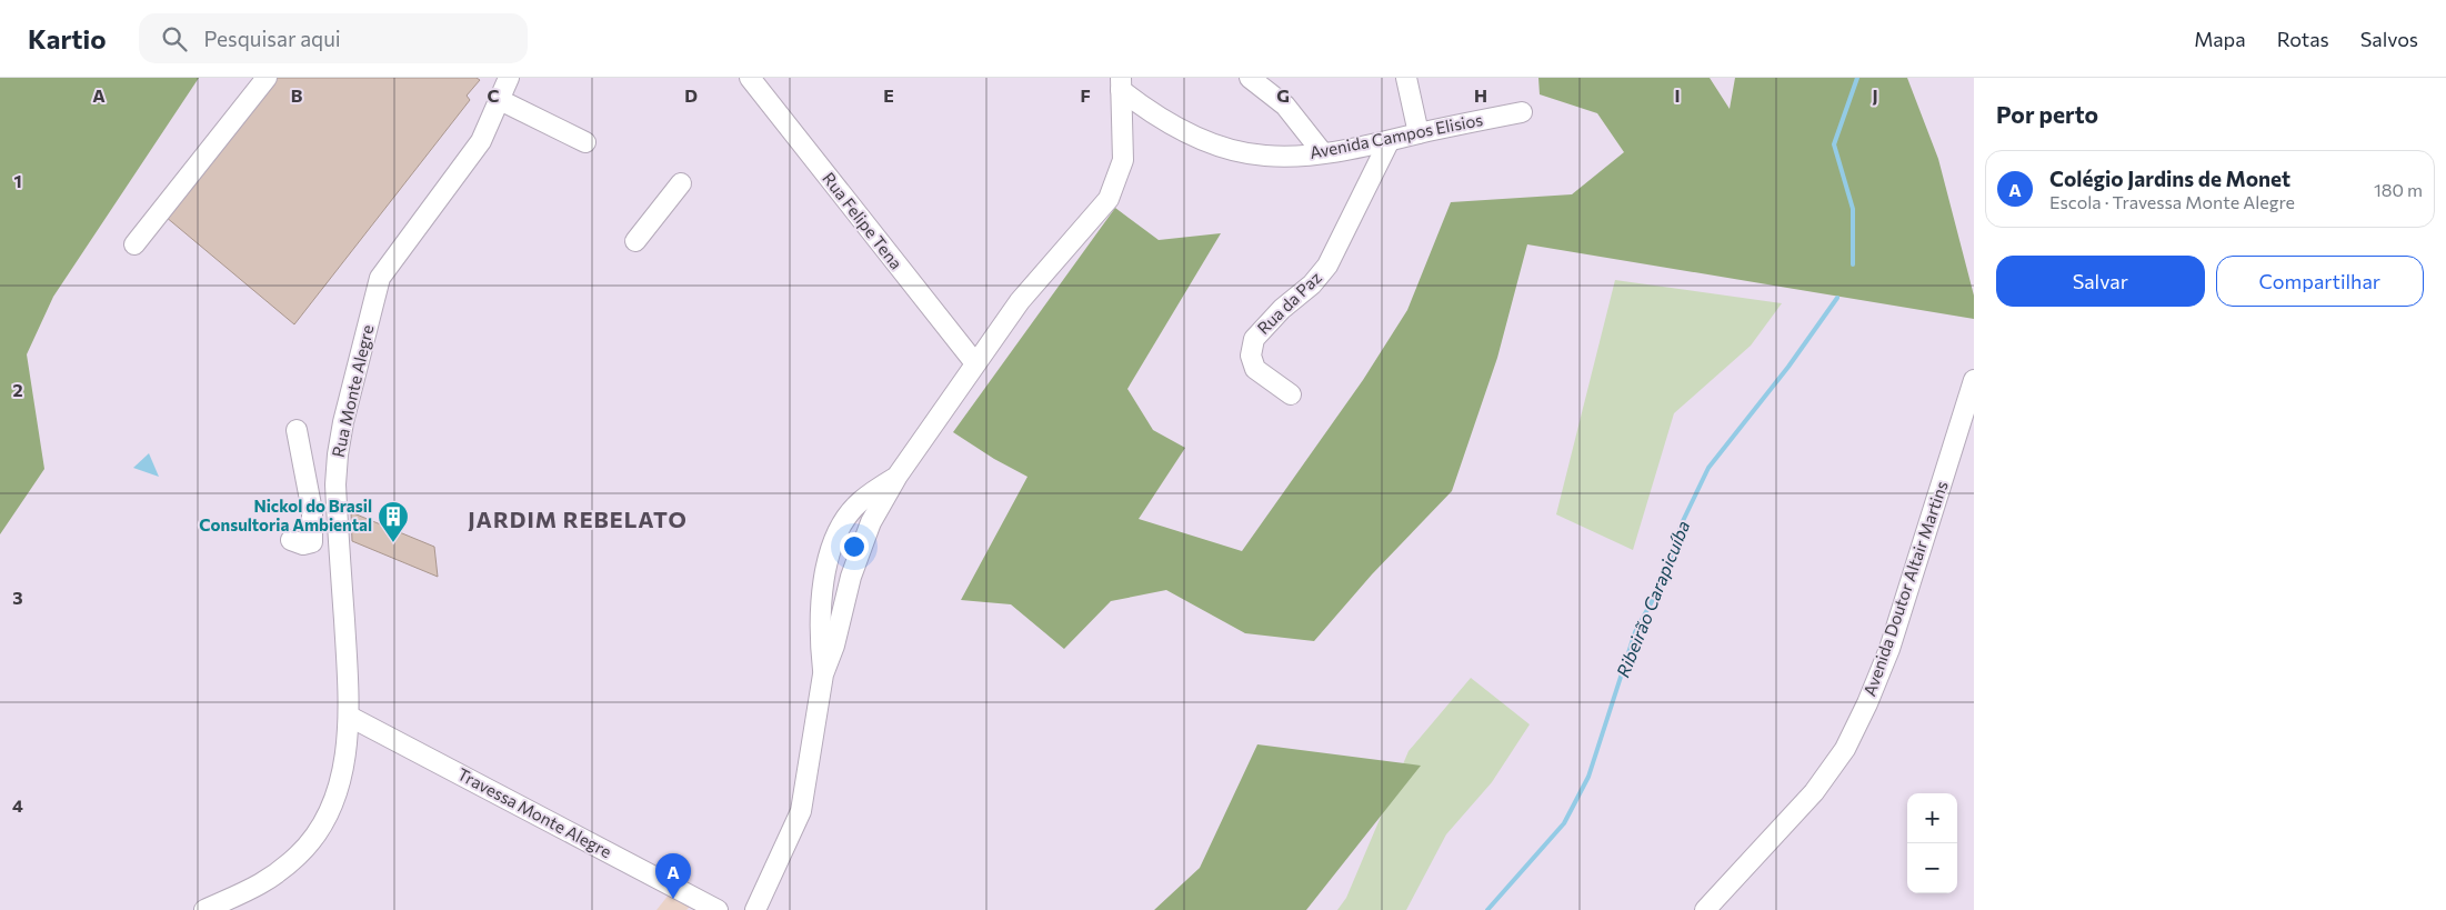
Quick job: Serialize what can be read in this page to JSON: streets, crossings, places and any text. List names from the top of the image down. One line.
{"streets":{"street":["Avenida Campos Elisios","Rua Felipe Tena","Rua da Paz","Rua Monte Alegre","Avenida Doutor Altair Martins","Travessa Monte Alegre"]},"crossings":[["Avenida Campos Elisios","Rua da Paz"],["Rua Monte Alegre","Travessa Monte Alegre"]],"districts":["JARDIM REBELATO"],"water":["Ribeirão Carapicuíba"],"places":{"building":["Nickol do Brasil Consultoria Ambiental"]},"page":{"header":"Kartio","search":"Pesquisar aqui","nav":["Mapa","Rotas","Salvos"],"heading":"Por perto","list":[{"mark":"A","name":"Colégio Jardins de Monet","note":"Escola · Travessa Monte Alegre","value":"180 m"}],"buttons":["Salvar","Compartilhar"],"map_buttons":["+","−"],"pins":"A"},"grid":{"columns":["A","B","C","D","E","F","G","H","I","J"],"rows":["1","2","3","4"]}}
